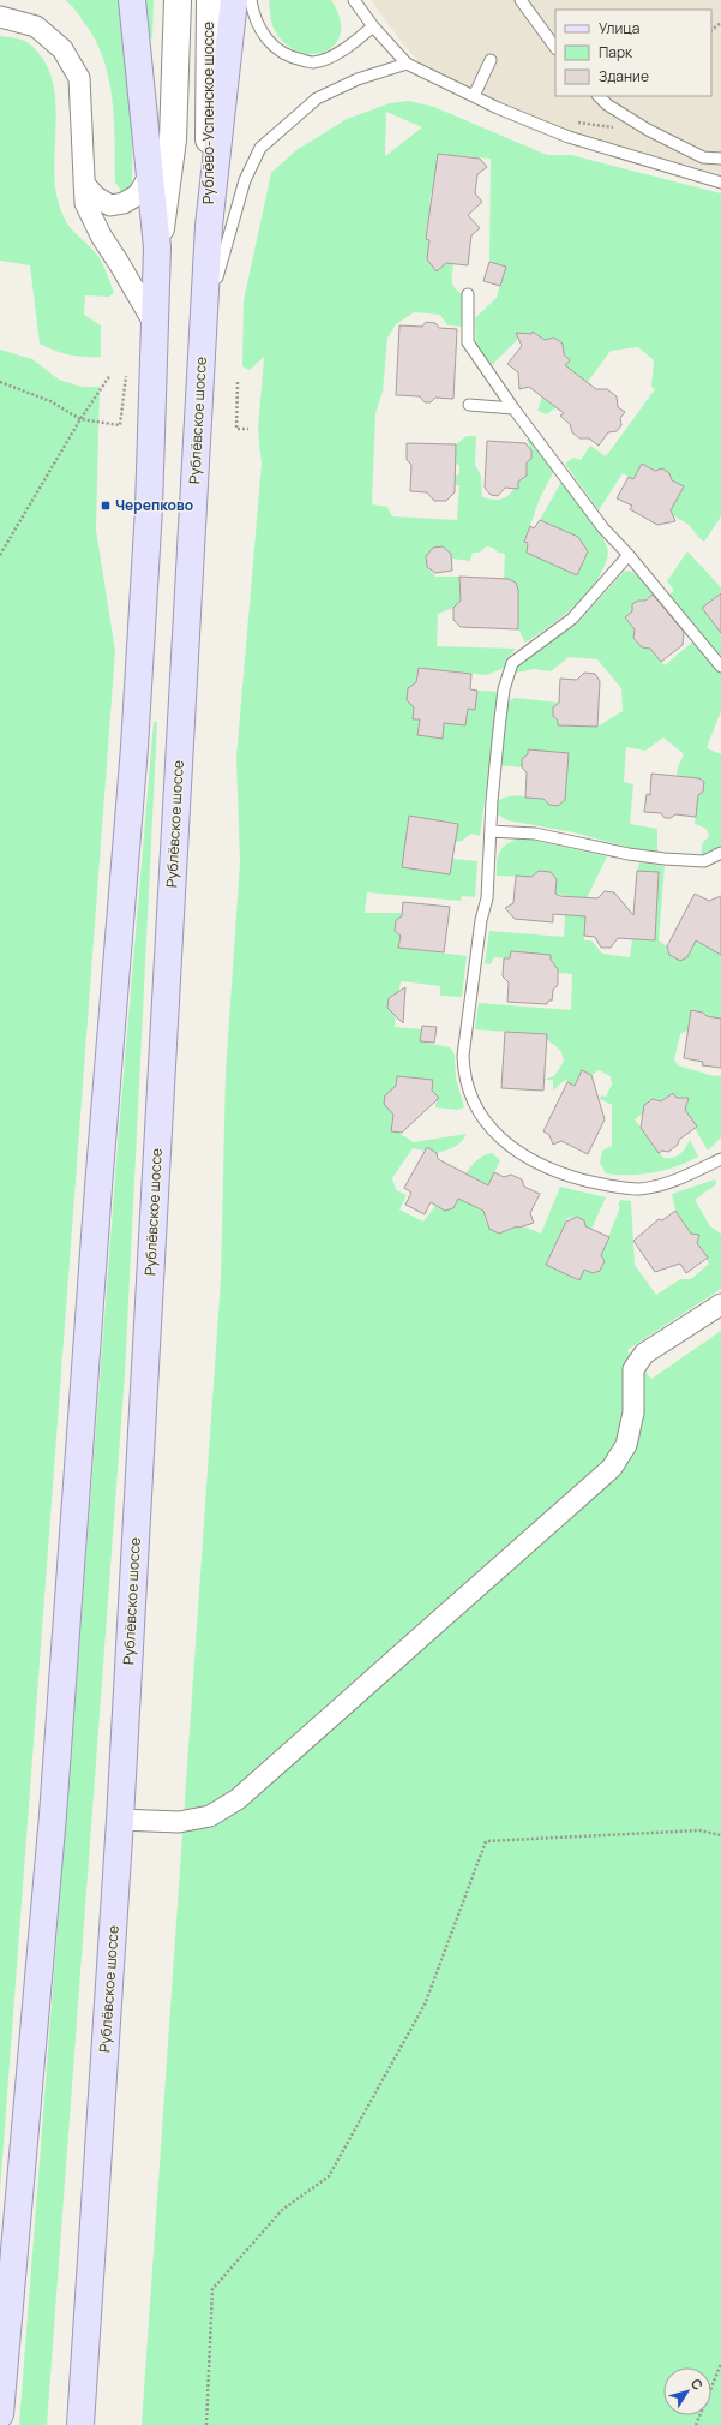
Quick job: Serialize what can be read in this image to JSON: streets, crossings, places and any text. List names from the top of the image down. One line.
{"streets":{"main road":["Рублёво-Успенское шоссе","Рублёвское шоссе"]},"crossings":[["Рублёво-Успенское шоссе","Рублёвское шоссе"]],"places":{"transit":["Черепково"]},"legend":["Улица","Парк","Здание"],"north":"top right"}
